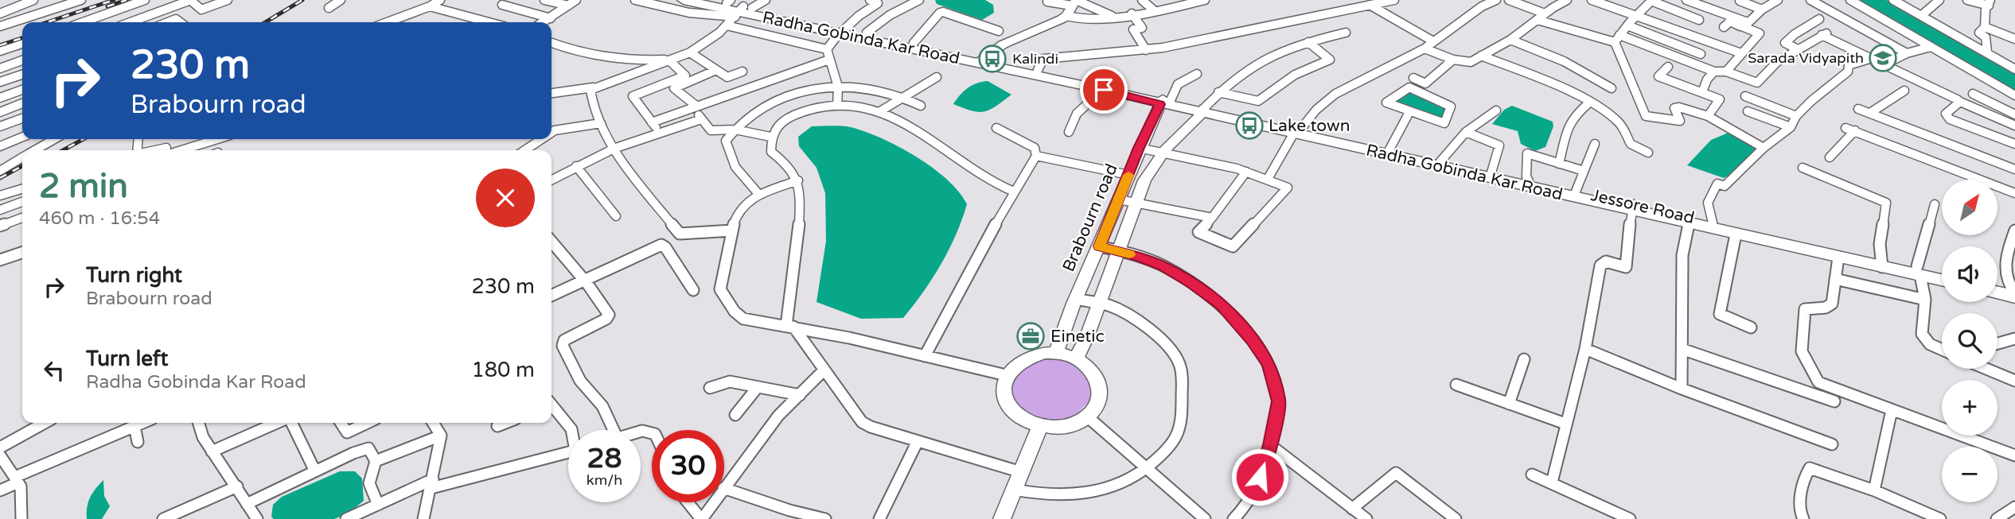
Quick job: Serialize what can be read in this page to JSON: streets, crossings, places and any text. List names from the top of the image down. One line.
{"streets":{"main road":["Radha Gobinda Kar Road","Jessore Road"],"street":["Brabourn road"]},"crossings":[["Radha Gobinda Kar Road","Jessore Road"],["Radha Gobinda Kar Road","Brabourn road"]],"places":{"school or university":["Sarada Vidyapith"],"bus stop":["Kalindi","Lake town"],"office":["Einetic"]},"north":"top right","page":{"turn":["230 m","Brabourn road"],"heading":["2 min","460 m · 16:54"],"map_buttons":["+","−"],"list":[{"name":"Turn right","note":"Brabourn road","value":"230 m"},{"name":"Turn left","note":"Radha Gobinda Kar Road","value":"180 m"}],"speed":"28 km/h","limit":"30"}}
